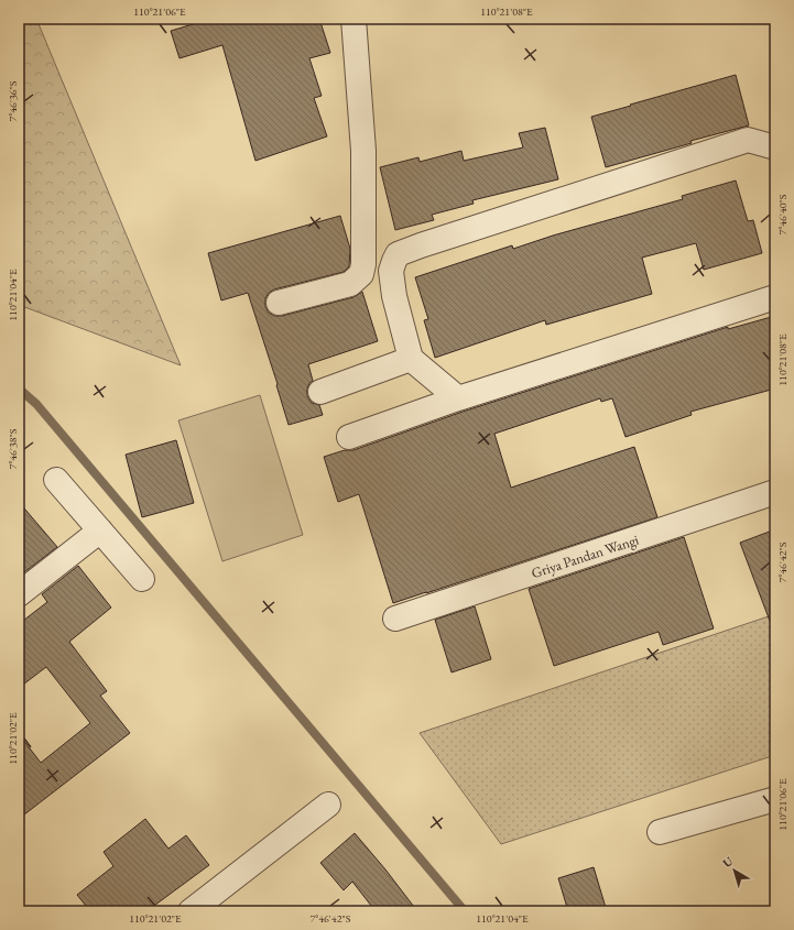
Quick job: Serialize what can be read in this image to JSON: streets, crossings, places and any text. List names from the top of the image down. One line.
{"streets":{"street":["Griya Pandan Wangi"]},"north":"top left","coordinates":["110°21'06\"E","110°21'08\"E","7°46'36\"S","7°46'40\"S","110°21'04\"E","7°46'38\"S","7°46'42\"S","110°21'02\"E"]}
